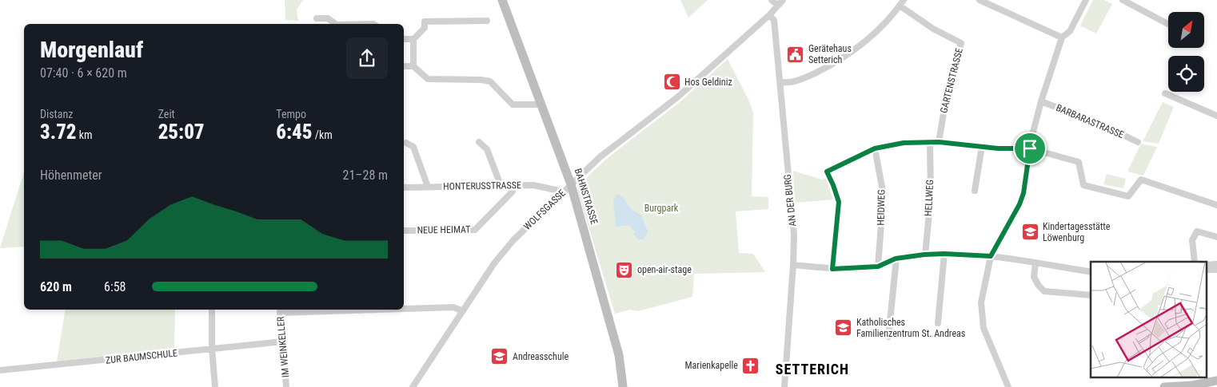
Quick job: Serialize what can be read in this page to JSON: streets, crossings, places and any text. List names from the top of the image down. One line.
{"streets":{"street":["GARTENSTRASSE","BARBARASTRASSE","HONTERUSSTRASSE","BAHNSTRASSE","HELLWEG","AN DER BURG","HEIDWEG","WOLFSGASSE","NEUE HEIMAT","IM WEINKELLER","ZUR BAUMSCHULE"]},"crossings":[["HONTERUSSTRASSE","WOLFSGASSE"],["HONTERUSSTRASSE","NEUE HEIMAT"],["BAHNSTRASSE","WOLFSGASSE"],["AN DER BURG","WOLFSGASSE"],["IM WEINKELLER","ZUR BAUMSCHULE"]],"districts":["SETTERICH"],"parks":["Burgpark"],"places":{"public building":["Gerätehaus Setterich"],"mosque":["Hos Geldiniz"],"school or university":["Kindertagesstätte Löwenburg","Katholisches Familienzentrum St. Andreas","Andreasschule"],"theatre":["open-air-stage"],"church":["Marienkapelle"]},"north":"top right","page":{"heading":["Morgenlauf","07:40 · 6 × 620 m"],"stats":[["Distanz","3.72 km"],["Zeit","25:07"],["Tempo","6:45 /km"]],"chart":["Höhenmeter","21–28 m"],"list":[{"name":"620 m","note":"6:58"}]}}
